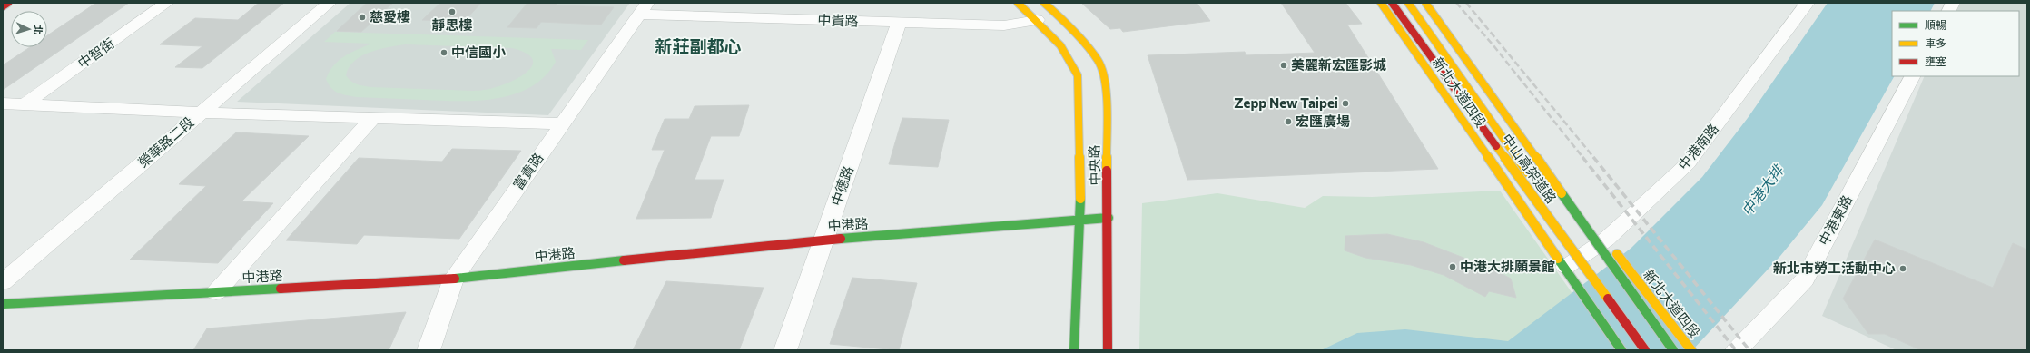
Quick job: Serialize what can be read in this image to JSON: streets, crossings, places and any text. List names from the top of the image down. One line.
{"streets":{"main road":["新北大道四段","中央路","中山高架道路","中港路"],"street":["中貴路","中智街","榮華路二段","中港南路","富貴路","中德路","中港東路"]},"crossings":[["中貴路","中央路"],["中貴路","富貴路"],["中貴路","中德路"],["新北大道四段","中港南路"],["中央路","中港路"],["富貴路","中港路"],["中德路","中港路"]],"districts":["新莊副都心"],"water":["中港大排"],"places":["靜思樓","慈愛樓","中信國小","美麗新宏匯影城","Zepp New Taipei","宏匯廣場","中港大排願景館","新北市勞工活動中心"],"legend":["順暢","車多","壅塞"],"north":"right"}
